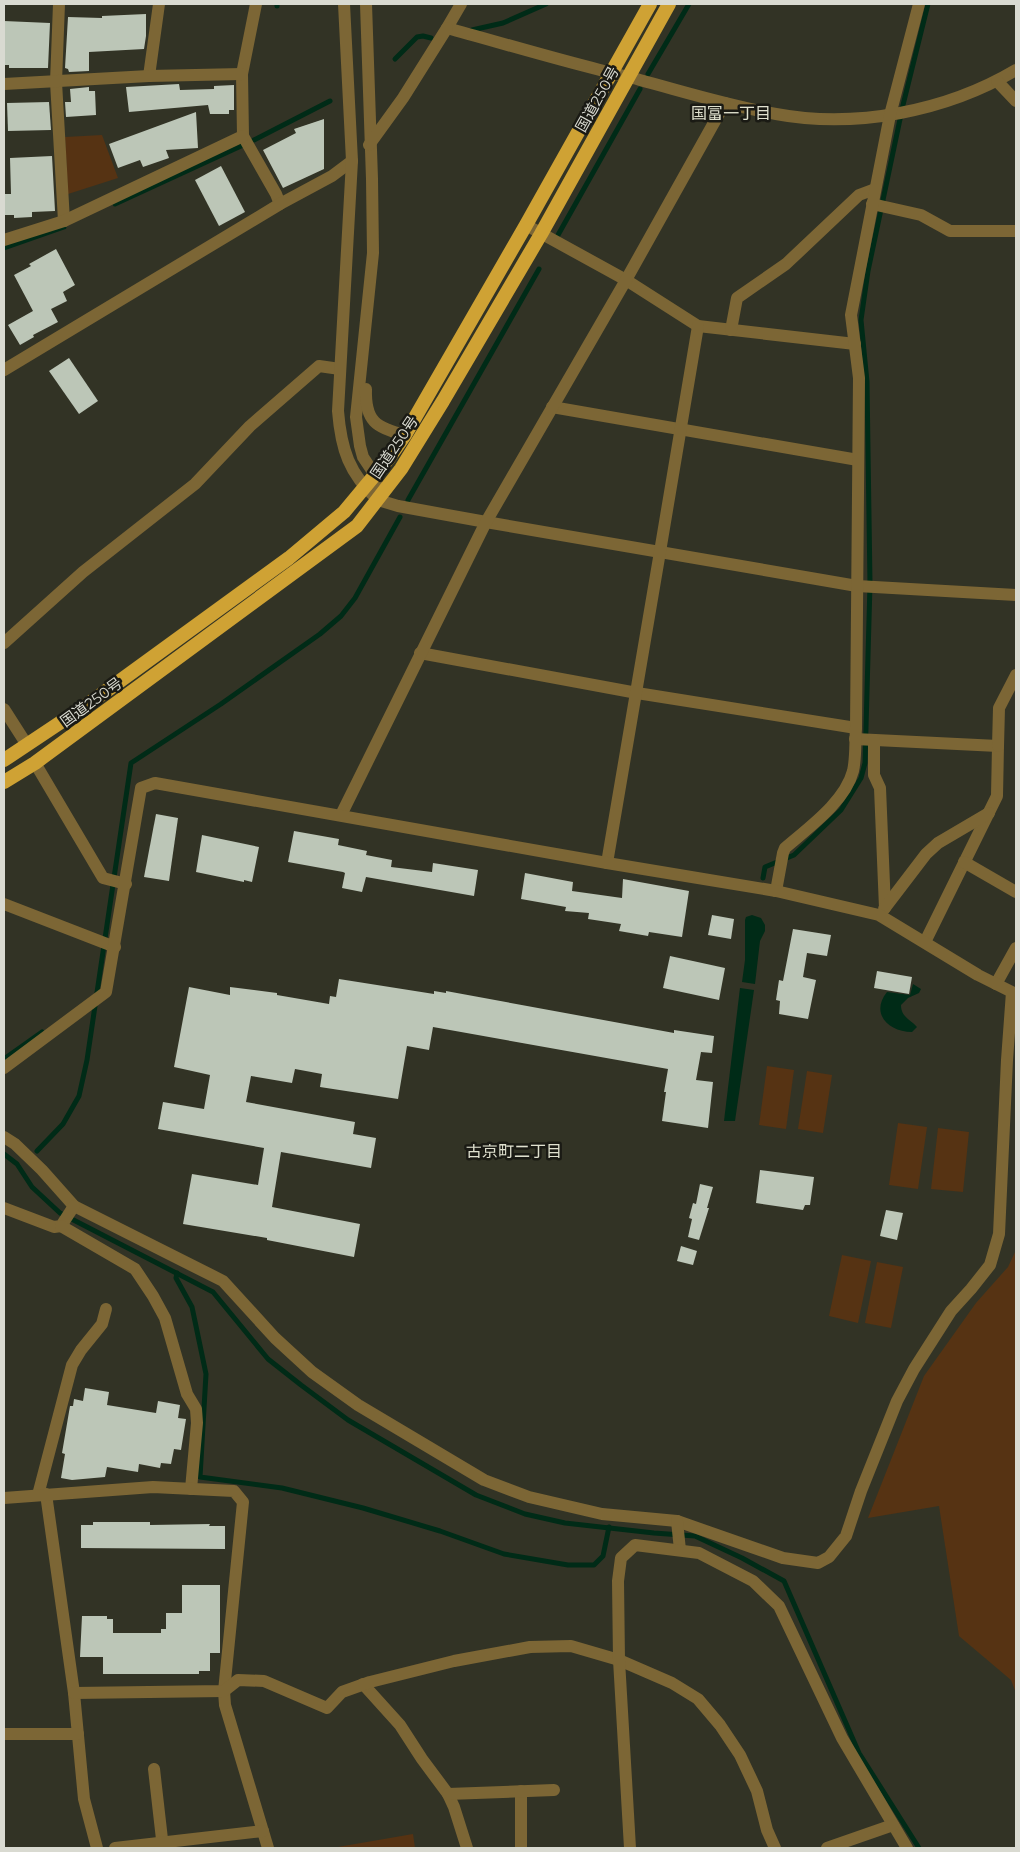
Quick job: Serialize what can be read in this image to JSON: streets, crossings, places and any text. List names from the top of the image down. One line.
{"streets":{"highway":["国道250号"]},"districts":["国富一丁目","古京町二丁目"]}
